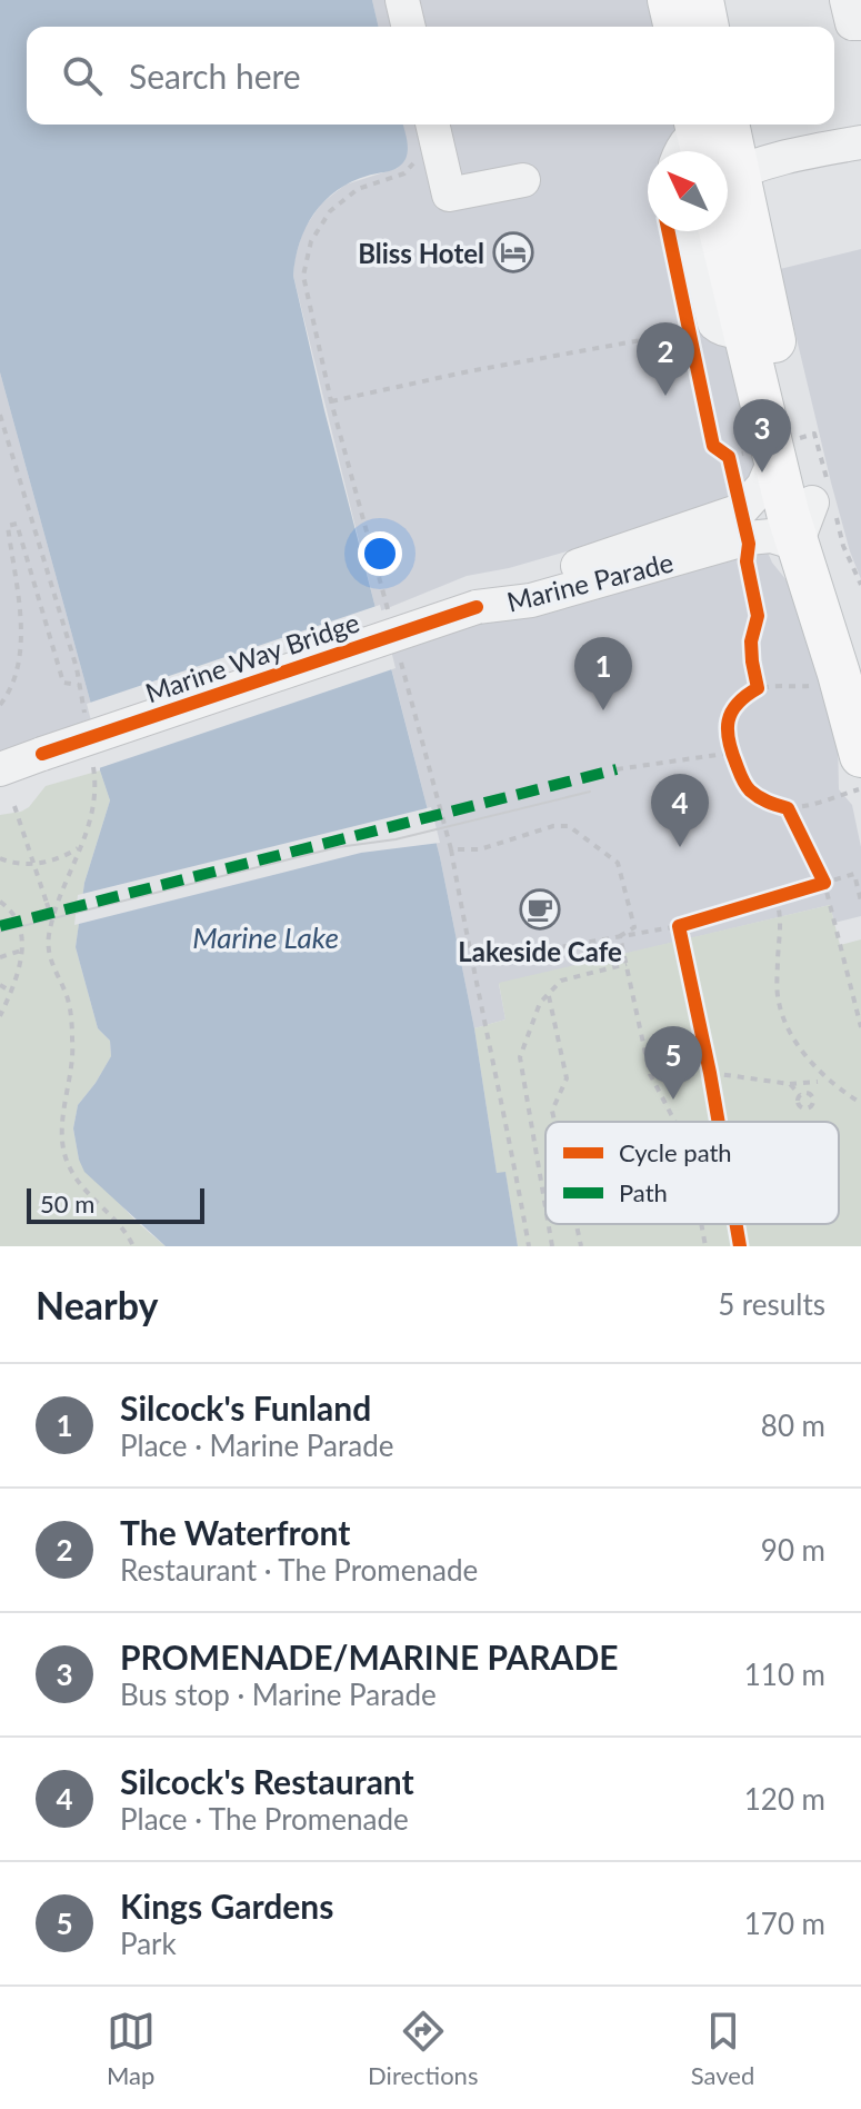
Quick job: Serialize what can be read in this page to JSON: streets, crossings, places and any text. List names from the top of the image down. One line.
{"streets":{"street":["Marine Parade","Marine Way Bridge"]},"crossings":[["Marine Parade","Marine Way Bridge"]],"water":["Marine Lake"],"places":{"hotel":["Bliss Hotel"],"cafe":["Lakeside Cafe"]},"legend":["Cycle path","Path"],"scale_bar":"50 m","north":"top left","page":{"search":"Search here","pins":["2","3","1","4","5"],"scale":"50 m","heading":["Nearby","5 results"],"list":[{"mark":"1","name":"Silcock's Funland","note":"Place · Marine Parade","value":"80 m"},{"mark":"2","name":"The Waterfront","note":"Restaurant · The Promenade","value":"90 m"},{"mark":"3","name":"PROMENADE/MARINE PARADE","note":"Bus stop · Marine Parade","value":"110 m"},{"mark":"4","name":"Silcock's Restaurant","note":"Place · The Promenade","value":"120 m"},{"mark":"5","name":"Kings Gardens","note":"Park","value":"170 m"}],"nav":["Map","Directions","Saved"]}}
